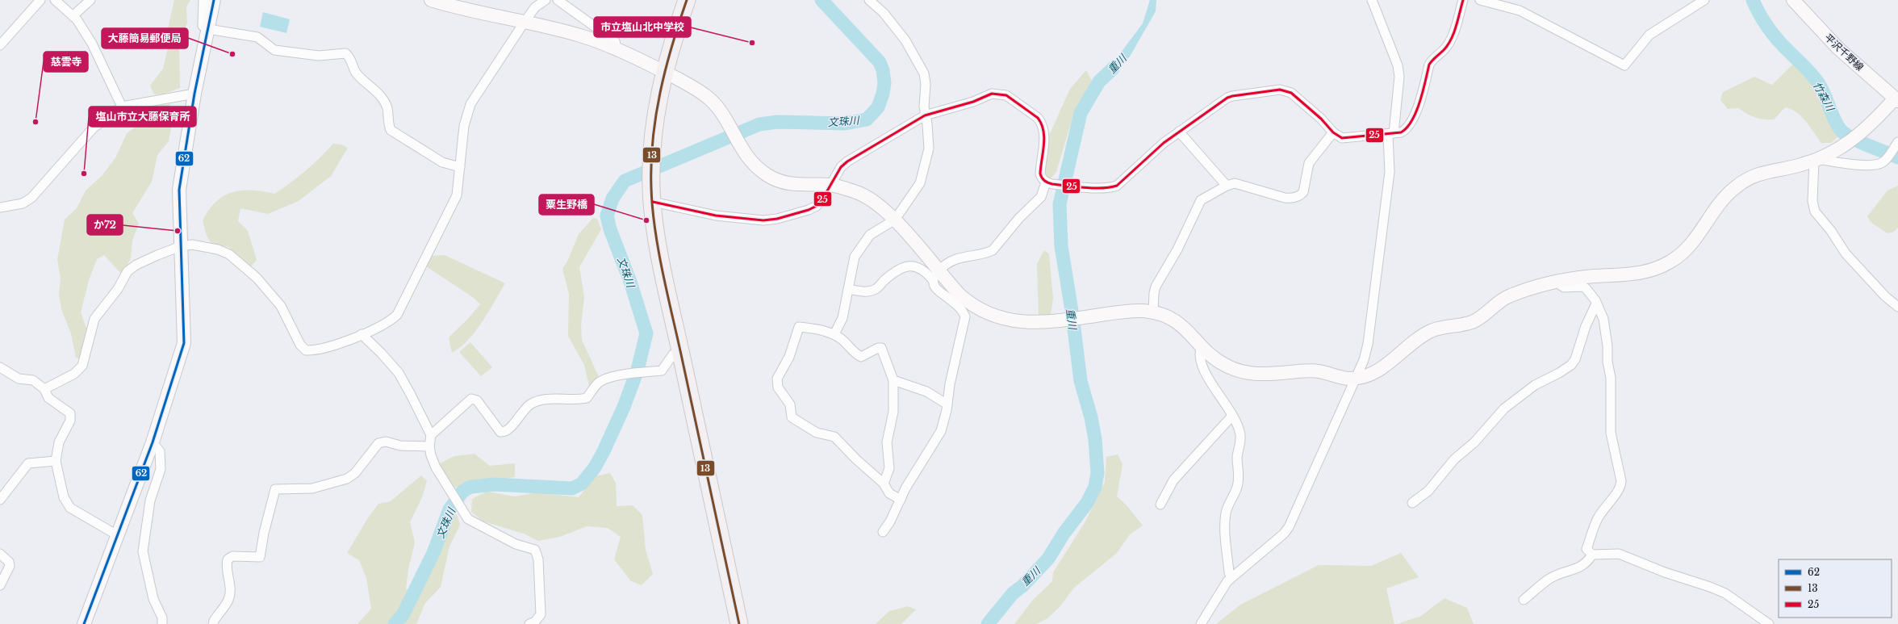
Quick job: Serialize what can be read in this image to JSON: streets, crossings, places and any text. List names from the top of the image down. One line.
{"streets":{"street":["平沢千野線"]},"water":["重川","竹森川","文珠川"],"places":["市立塩山北中学校","大藤簡易郵便局","慈雲寺","塩山市立大藤保育所","粟生野橋","か72"],"lines":["transit line 62","transit line 13","transit line 25"],"legend":["62","13","25"]}
